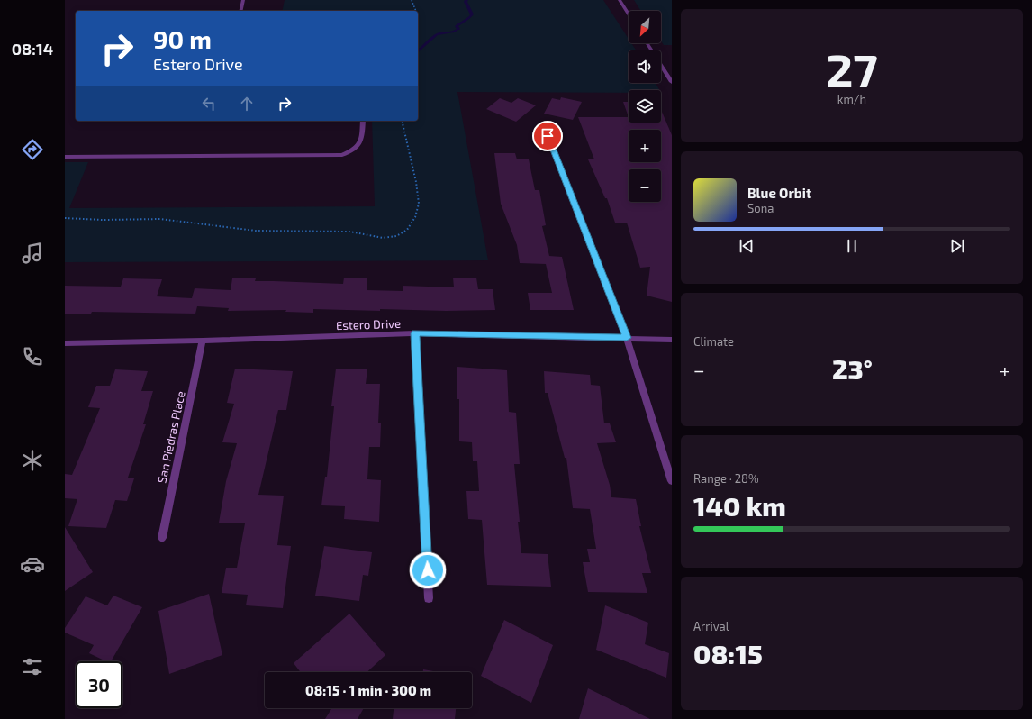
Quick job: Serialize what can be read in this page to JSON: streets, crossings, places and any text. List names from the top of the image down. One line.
{"streets":{"street":["Estero Drive","San Piedras Place"]},"crossings":[["Estero Drive","San Piedras Place"]],"north":"bottom left","page":{"tabs":"08:14","tile":[["27","km/h"],"Climate",["Range · 28%","140 km"],["Arrival","08:15"]],"map_buttons":["+","−"],"turn":["90 m","Estero Drive"],"song":["Blue Orbit","Sona"],"heat":["−","23°","+"],"limit":"30","trip":"08:15 · 1 min · 300 m"}}
